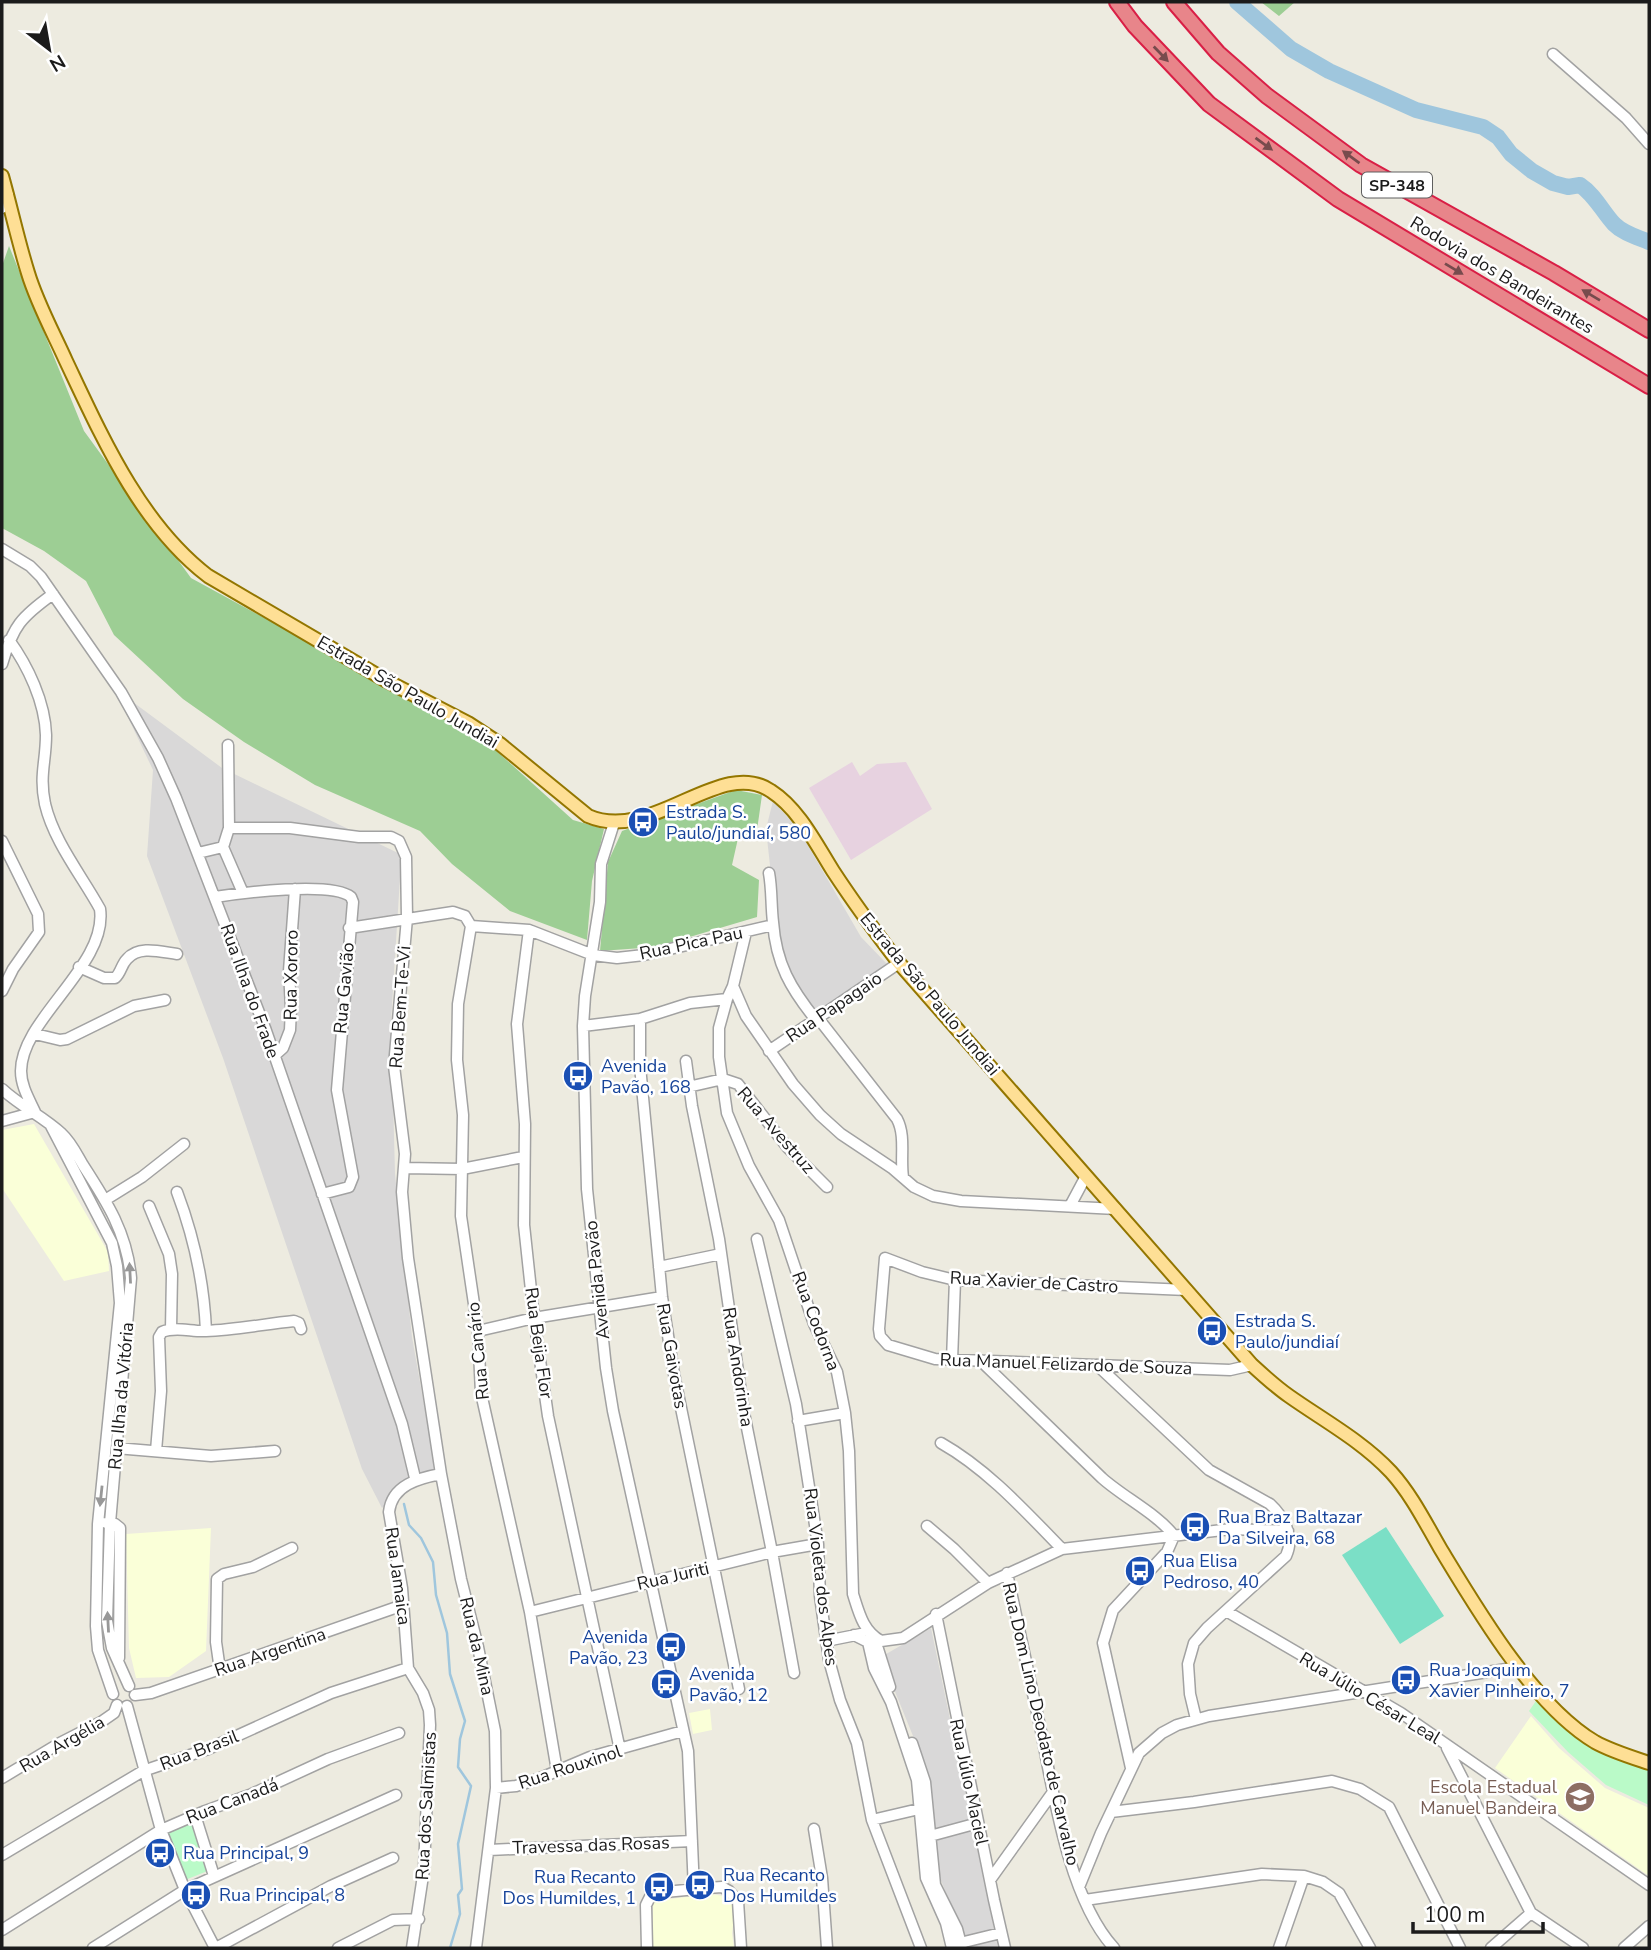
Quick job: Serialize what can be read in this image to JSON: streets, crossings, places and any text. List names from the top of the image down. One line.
{"streets":{"highway":["SP-348","Rodovia dos Bandeirantes"],"main road":["Estrada São Paulo Jundiai"],"street":["Rua Pica Pau","Rua Xororo","Rua Gavião","Rua Ilha do Frade","Rua Bem-Te-Vi","Rua Papagaio","Rua Avestruz","Avenida Pavão","Rua Xavier de Castro","Rua Codorna","Rua Beija Flor","Rua Canário","Rua Gaivotas","Rua Manuel Felizardo de Souza","Rua Andorinha","Rua Ilha da Vitória","Rua Jamaica","Rua Juriti","Rua Violeta dos Alpes","Rua da Mina","Rua Argentina","Rua Júlio César Leal","Rua Dom Lino Deodato de Carvalho","Rua Argélia","Rua Brasil","Rua Rouxinol","Rua Júlio Maciel","Rua Canadá","Rua dos Salmistas","Travessa das Rosas"]},"crossings":[["Estrada São Paulo Jundiai","Rua Papagaio"],["Estrada São Paulo Jundiai","Avenida Pavão"],["Estrada São Paulo Jundiai","Rua Xavier de Castro"],["Estrada São Paulo Jundiai","Rua Manuel Felizardo de Souza"],["Rua Pica Pau","Rua Bem-Te-Vi"],["Rua Pica Pau","Avenida Pavão"],["Rua Pica Pau","Rua Codorna"],["Rua Pica Pau","Rua Beija Flor"],["Rua Pica Pau","Rua Canário"],["Rua Xororo","Rua Gavião"],["Rua Xororo","Rua Ilha do Frade"],["Rua Gavião","Rua Ilha do Frade"],["Rua Ilha do Frade","Rua Jamaica"],["Rua Bem-Te-Vi","Rua da Mina"],["Rua Avestruz","Rua Codorna"],["Avenida Pavão","Rua Juriti"],["Avenida Pavão","Rua Rouxinol"],["Avenida Pavão","Travessa das Rosas"],["Rua Xavier de Castro","Rua Manuel Felizardo de Souza"],["Rua Beija Flor","Rua Juriti"],["Rua Beija Flor","Rua Rouxinol"],["Rua Canário","Rua Juriti"],["Rua Canário","Rua Rouxinol"],["Rua Gaivotas","Rua Juriti"],["Rua Andorinha","Rua Juriti"],["Rua Ilha da Vitória","Rua Argentina"],["Rua Ilha da Vitória","Rua Argélia"],["Rua Jamaica","Rua Argentina"],["Rua Jamaica","Rua Brasil"],["Rua Jamaica","Rua dos Salmistas"],["Rua Juriti","Rua Violeta dos Alpes"],["Rua da Mina","Rua Rouxinol"],["Rua da Mina","Travessa das Rosas"],["Rua Argentina","Rua Argélia"],["Rua Brasil","Rua dos Salmistas"]],"places":{"bus stop":["Estrada S. Paulo/jundiaí, 580","Avenida Pavão, 168","Estrada S. Paulo/jundiaí","Rua Braz Baltazar Da Silveira, 68","Rua Elisa Pedroso, 40","Avenida Pavão, 23","Rua Joaquim Xavier Pinheiro, 7","Avenida Pavão, 12","Rua Principal, 9","Rua Recanto Dos Humildes","Rua Recanto Dos Humildes, 1","Rua Principal, 8"],"school or university":["Escola Estadual Manuel Bandeira"]},"scale_bar":"100 m","north":"bottom right"}
